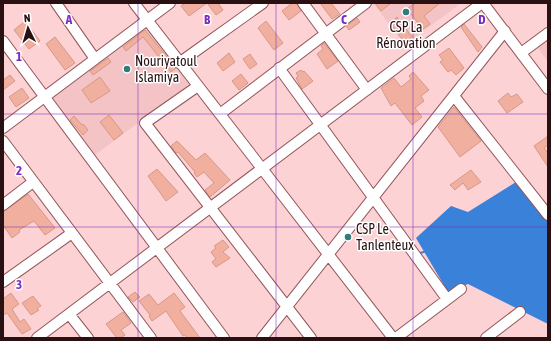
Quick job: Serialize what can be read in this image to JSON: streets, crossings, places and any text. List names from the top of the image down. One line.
{"places":["CSP La Rénovation","Nouriyatoul Islamiya","CSP Le Tanlenteux"],"north":"top","grid":{"columns":["A","B","C","D"],"rows":["1","2","3"]}}
